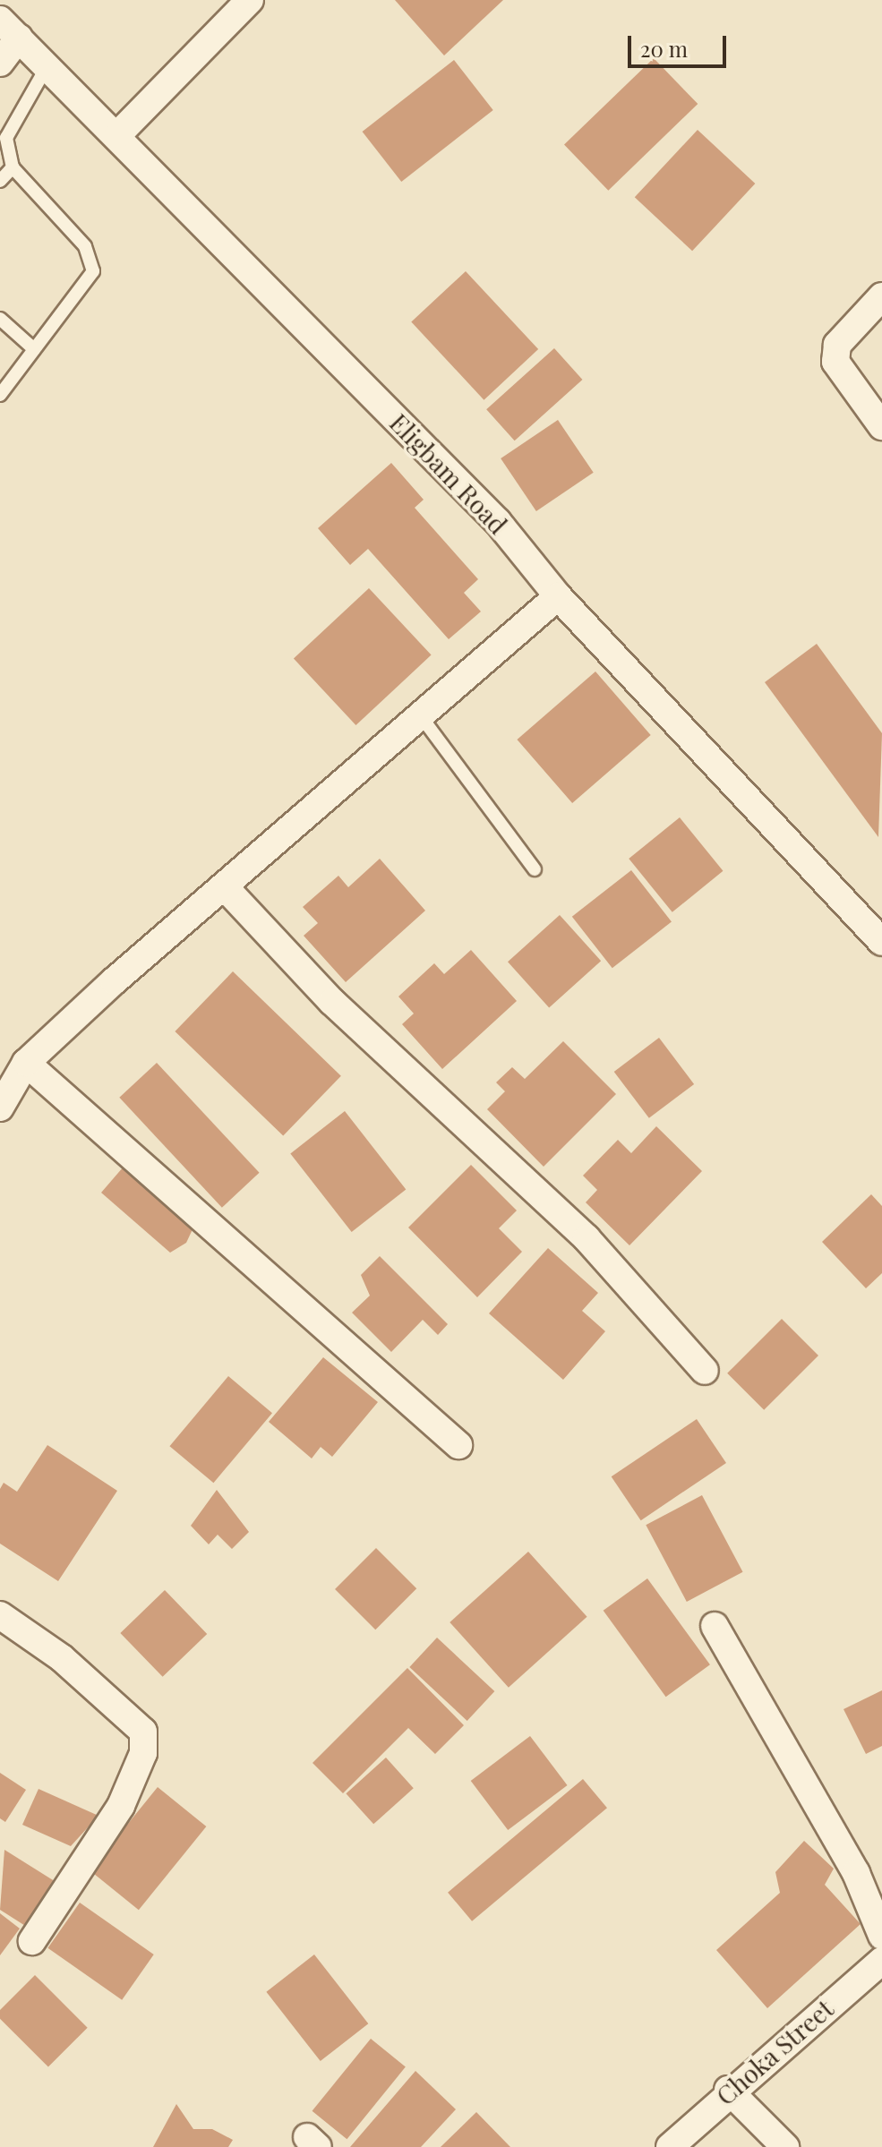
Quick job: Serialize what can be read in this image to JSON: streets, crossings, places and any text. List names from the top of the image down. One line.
{"streets":{"street":["Eligbam Road","Choka Street"]},"scale_bar":"20 m"}
